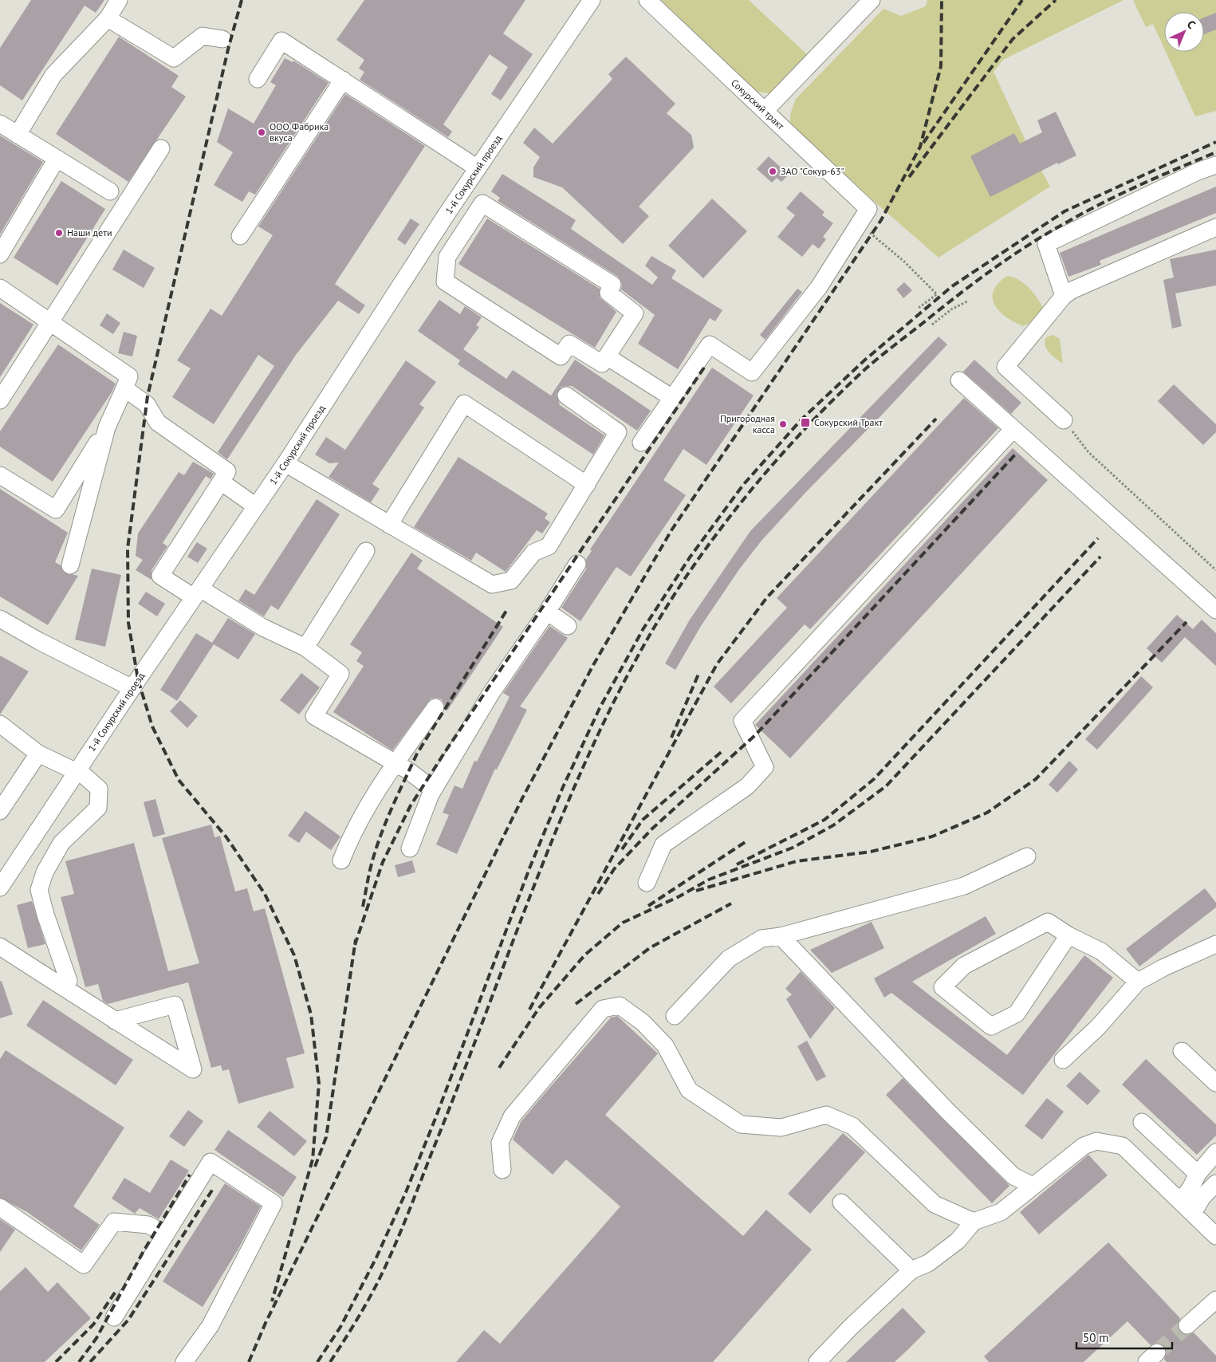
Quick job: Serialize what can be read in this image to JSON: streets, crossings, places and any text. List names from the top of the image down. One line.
{"streets":{"street":["Сокурский тракт","1-й Сокурский проезд"]},"places":{"other":["ООО Фабрика вкуса","ЗАО \"Сокур-63\"","Наши дети","Пригородная касса"],"transit":["Сокурский Тракт"]},"scale_bar":"50 m","north":"top right"}
